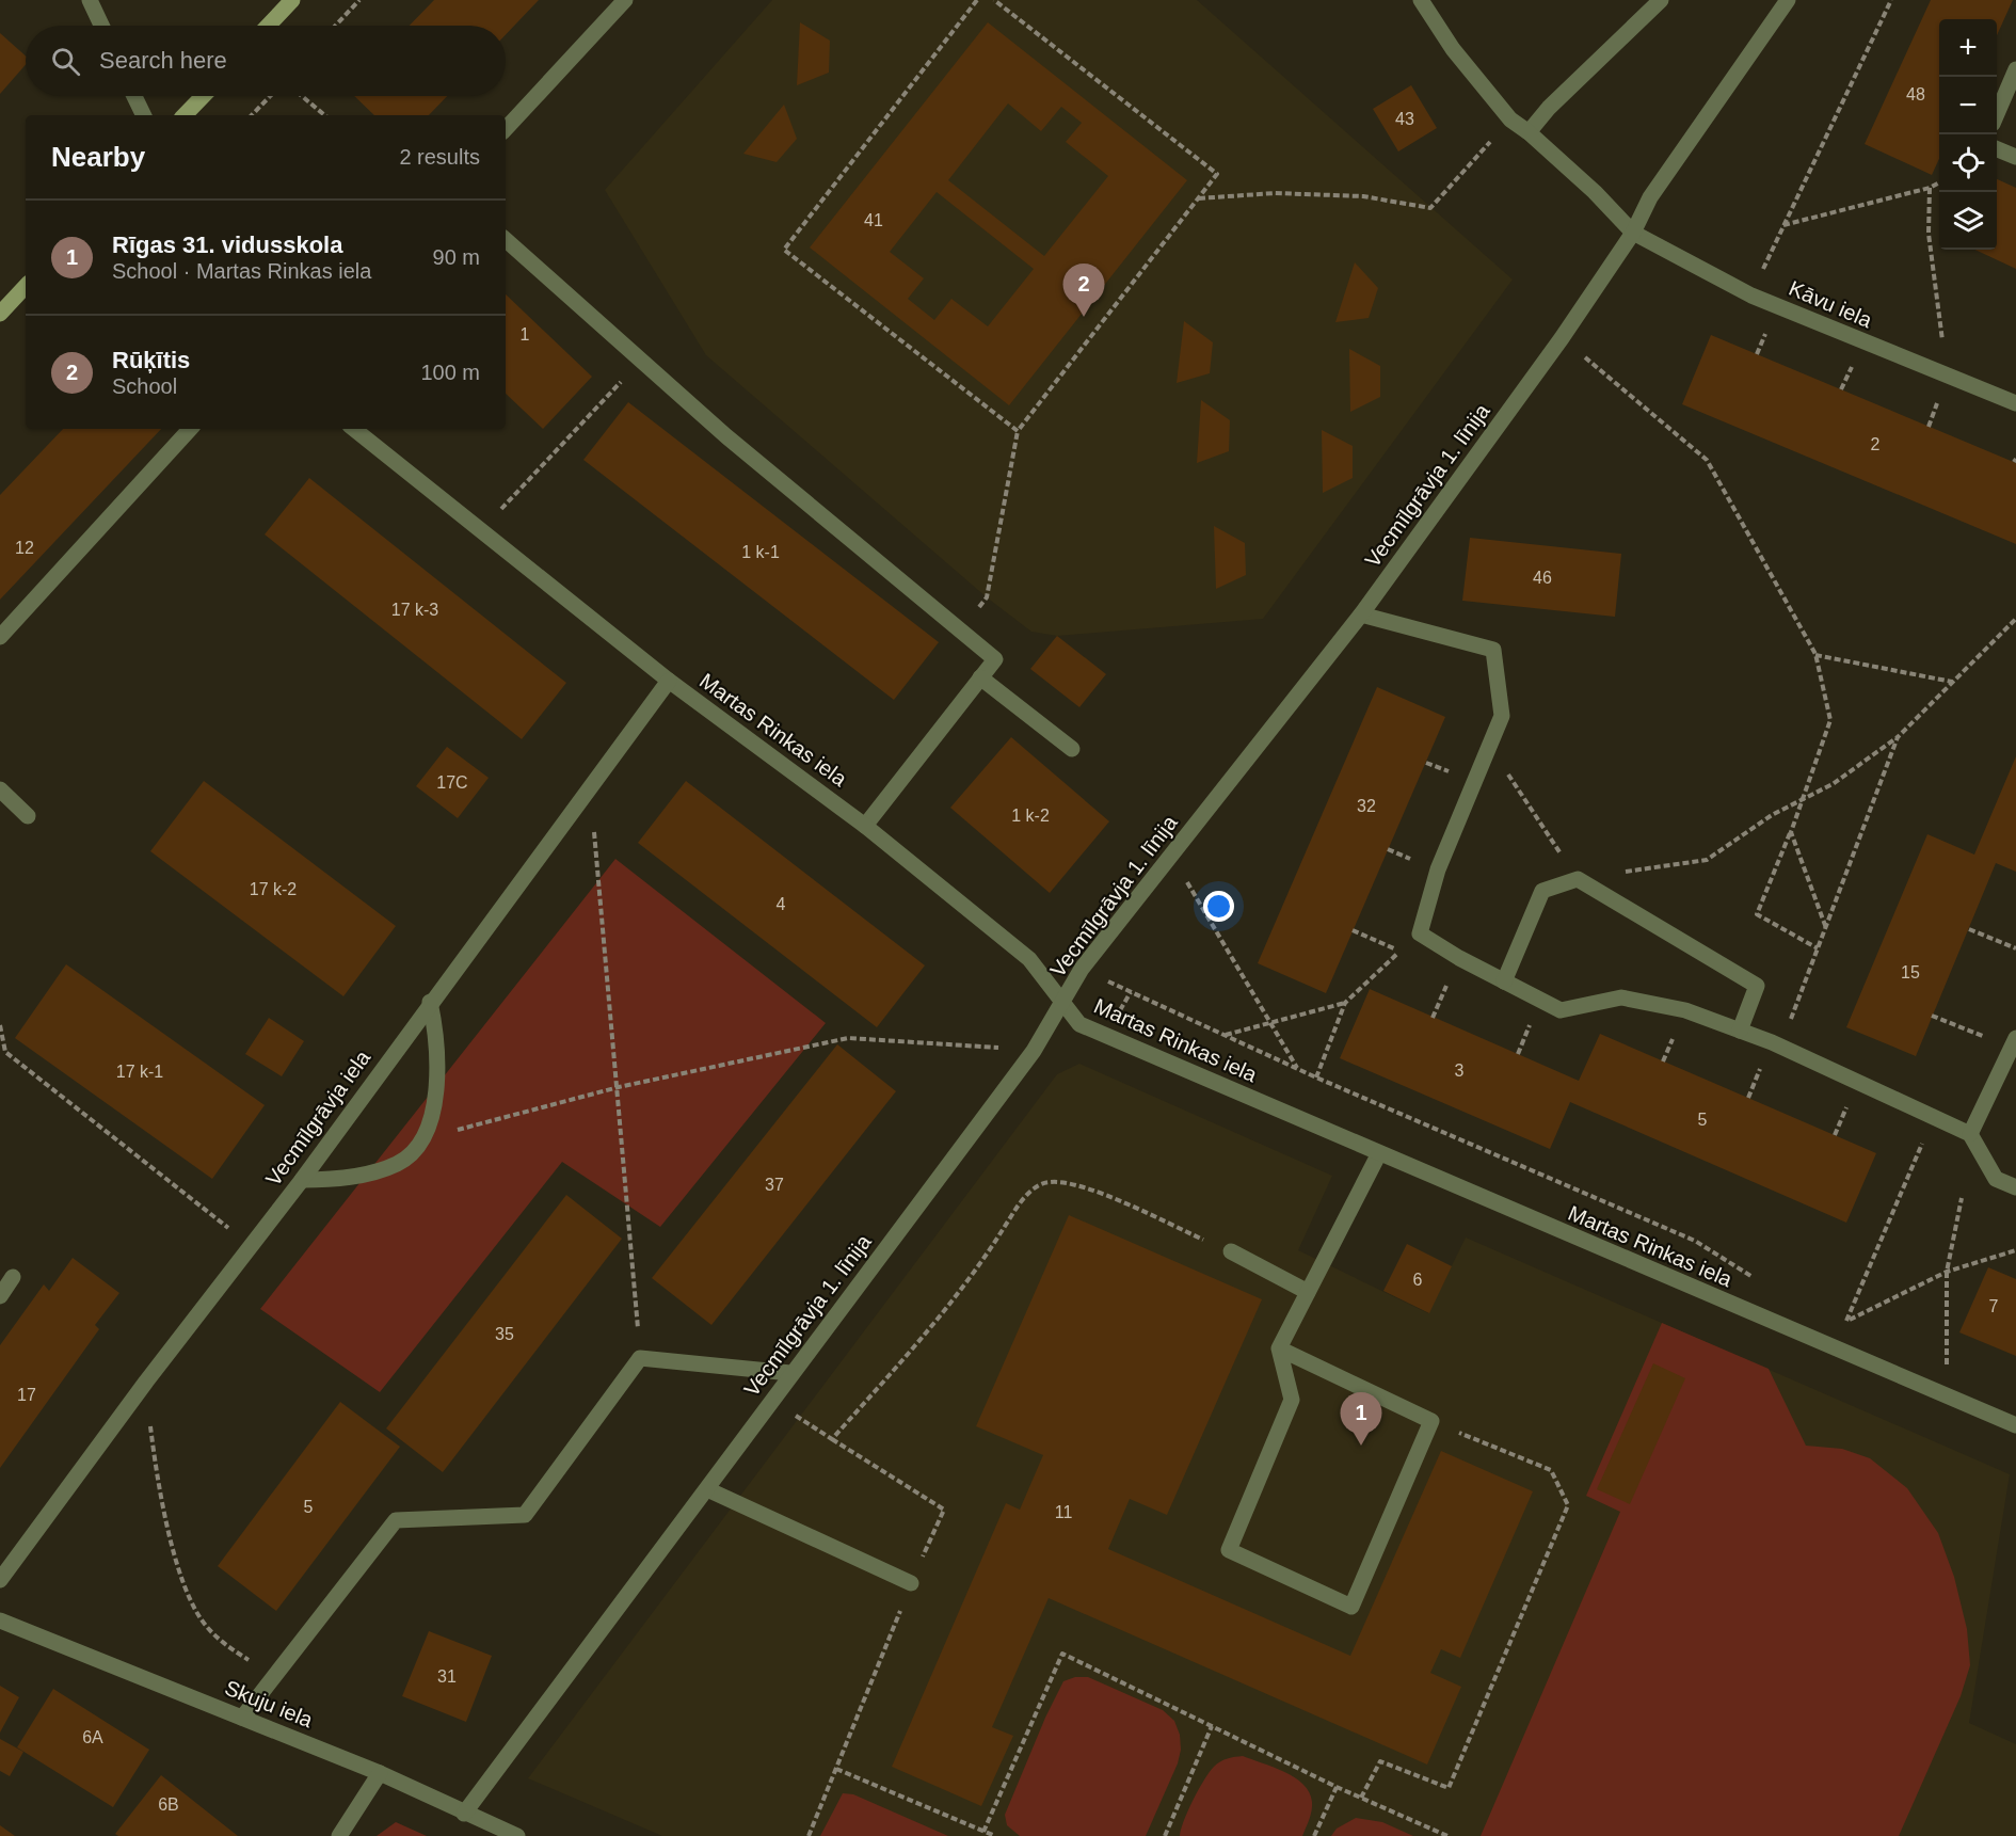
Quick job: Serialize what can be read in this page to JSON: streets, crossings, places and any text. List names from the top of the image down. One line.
{"streets":{"street":["Kāvu iela","Vecmīlgrāvja 1. līnija","Martas Rinkas iela","Vecmīlgrāvja iela","Skuju iela"]},"crossings":[["Kāvu iela","Vecmīlgrāvja 1. līnija"],["Vecmīlgrāvja 1. līnija","Martas Rinkas iela"],["Vecmīlgrāvja 1. līnija","Skuju iela"],["Martas Rinkas iela","Vecmīlgrāvja iela"]],"house_numbers":["48","43","41","1","2","12","1 k-1","46","17 k-3","17C","32","1 k-2","17 k-2","4","15","3","17 k-1","5","37","6","7","35","17","5","11","31","6A","6B"],"page":{"map_buttons":["+","−"],"search":"Search here","heading":["Nearby","2 results"],"list":[{"mark":"1","name":"Rīgas 31. vidusskola","note":"School · Martas Rinkas iela","value":"90 m"},{"mark":"2","name":"Rūķītis","note":"School","value":"100 m"}],"pins":["2","1"]}}
